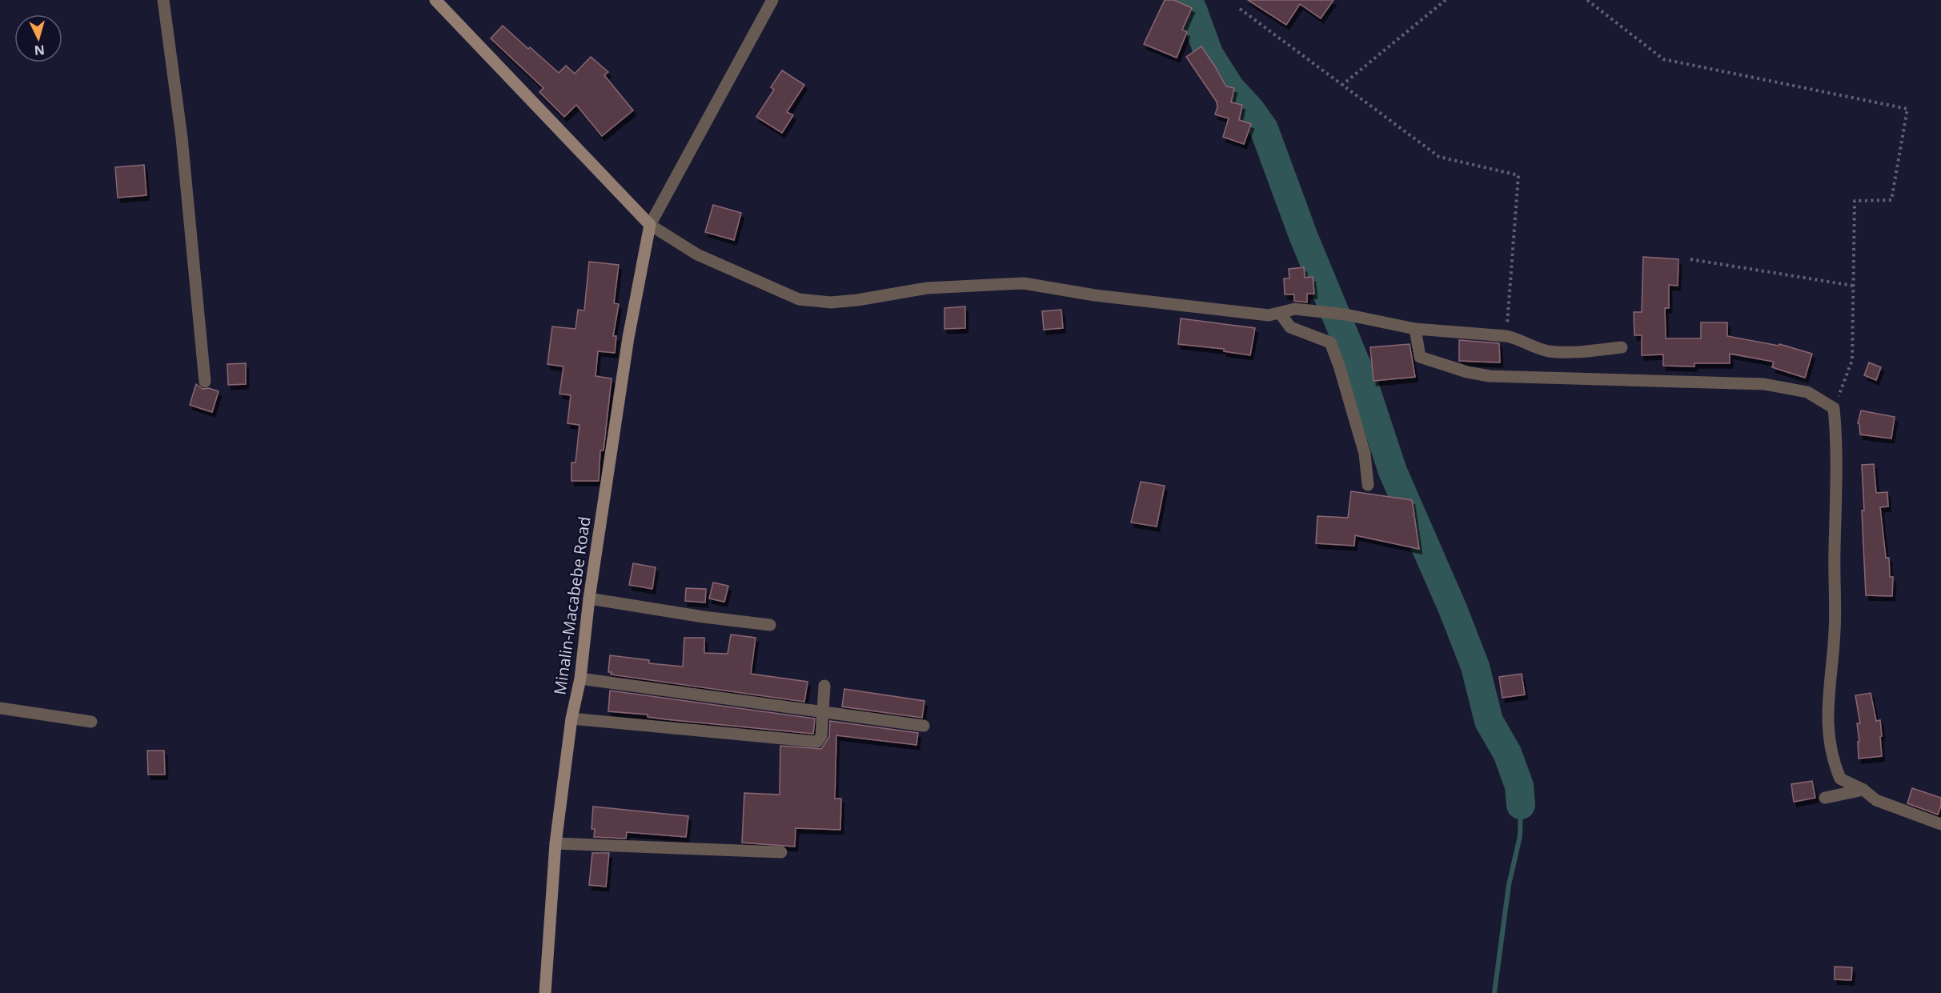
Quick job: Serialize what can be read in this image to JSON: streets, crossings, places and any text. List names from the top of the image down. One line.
{"streets":{"main road":["Minalin-Macabebe Road"]},"north":"bottom"}
